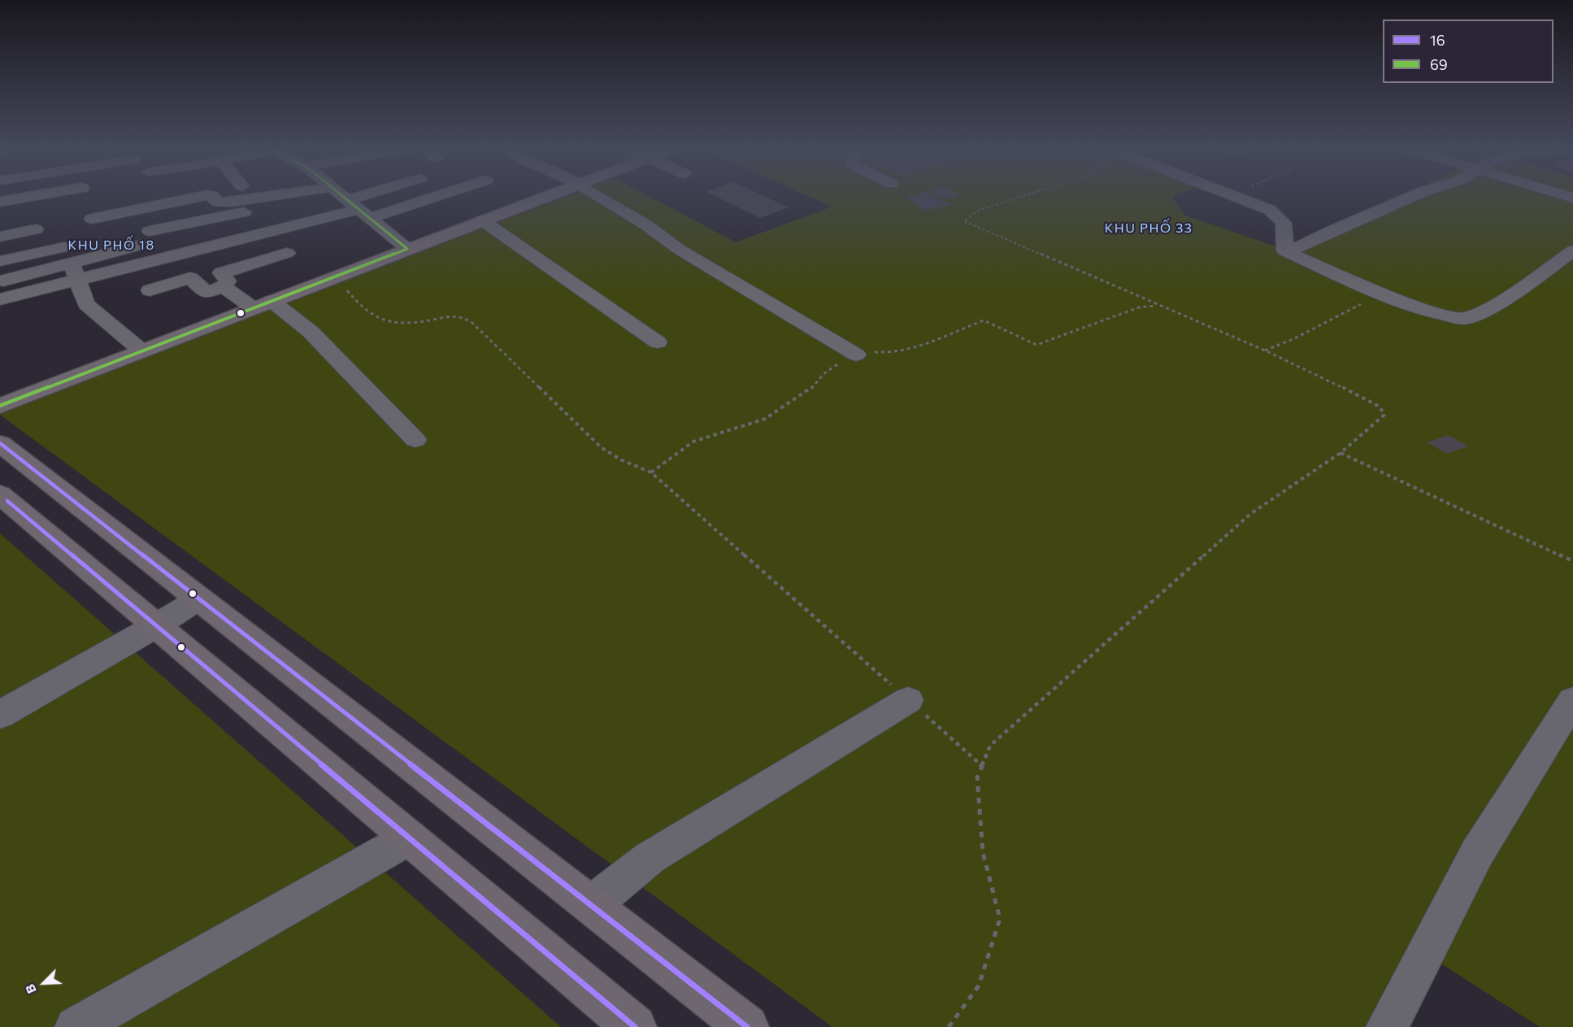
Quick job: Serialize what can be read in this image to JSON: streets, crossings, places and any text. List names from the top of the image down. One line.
{"districts":["KHU PHỐ 33","KHU PHỐ 18"],"lines":["transit line 69","transit line 16"],"legend":["16","69"],"north":"bottom left"}
